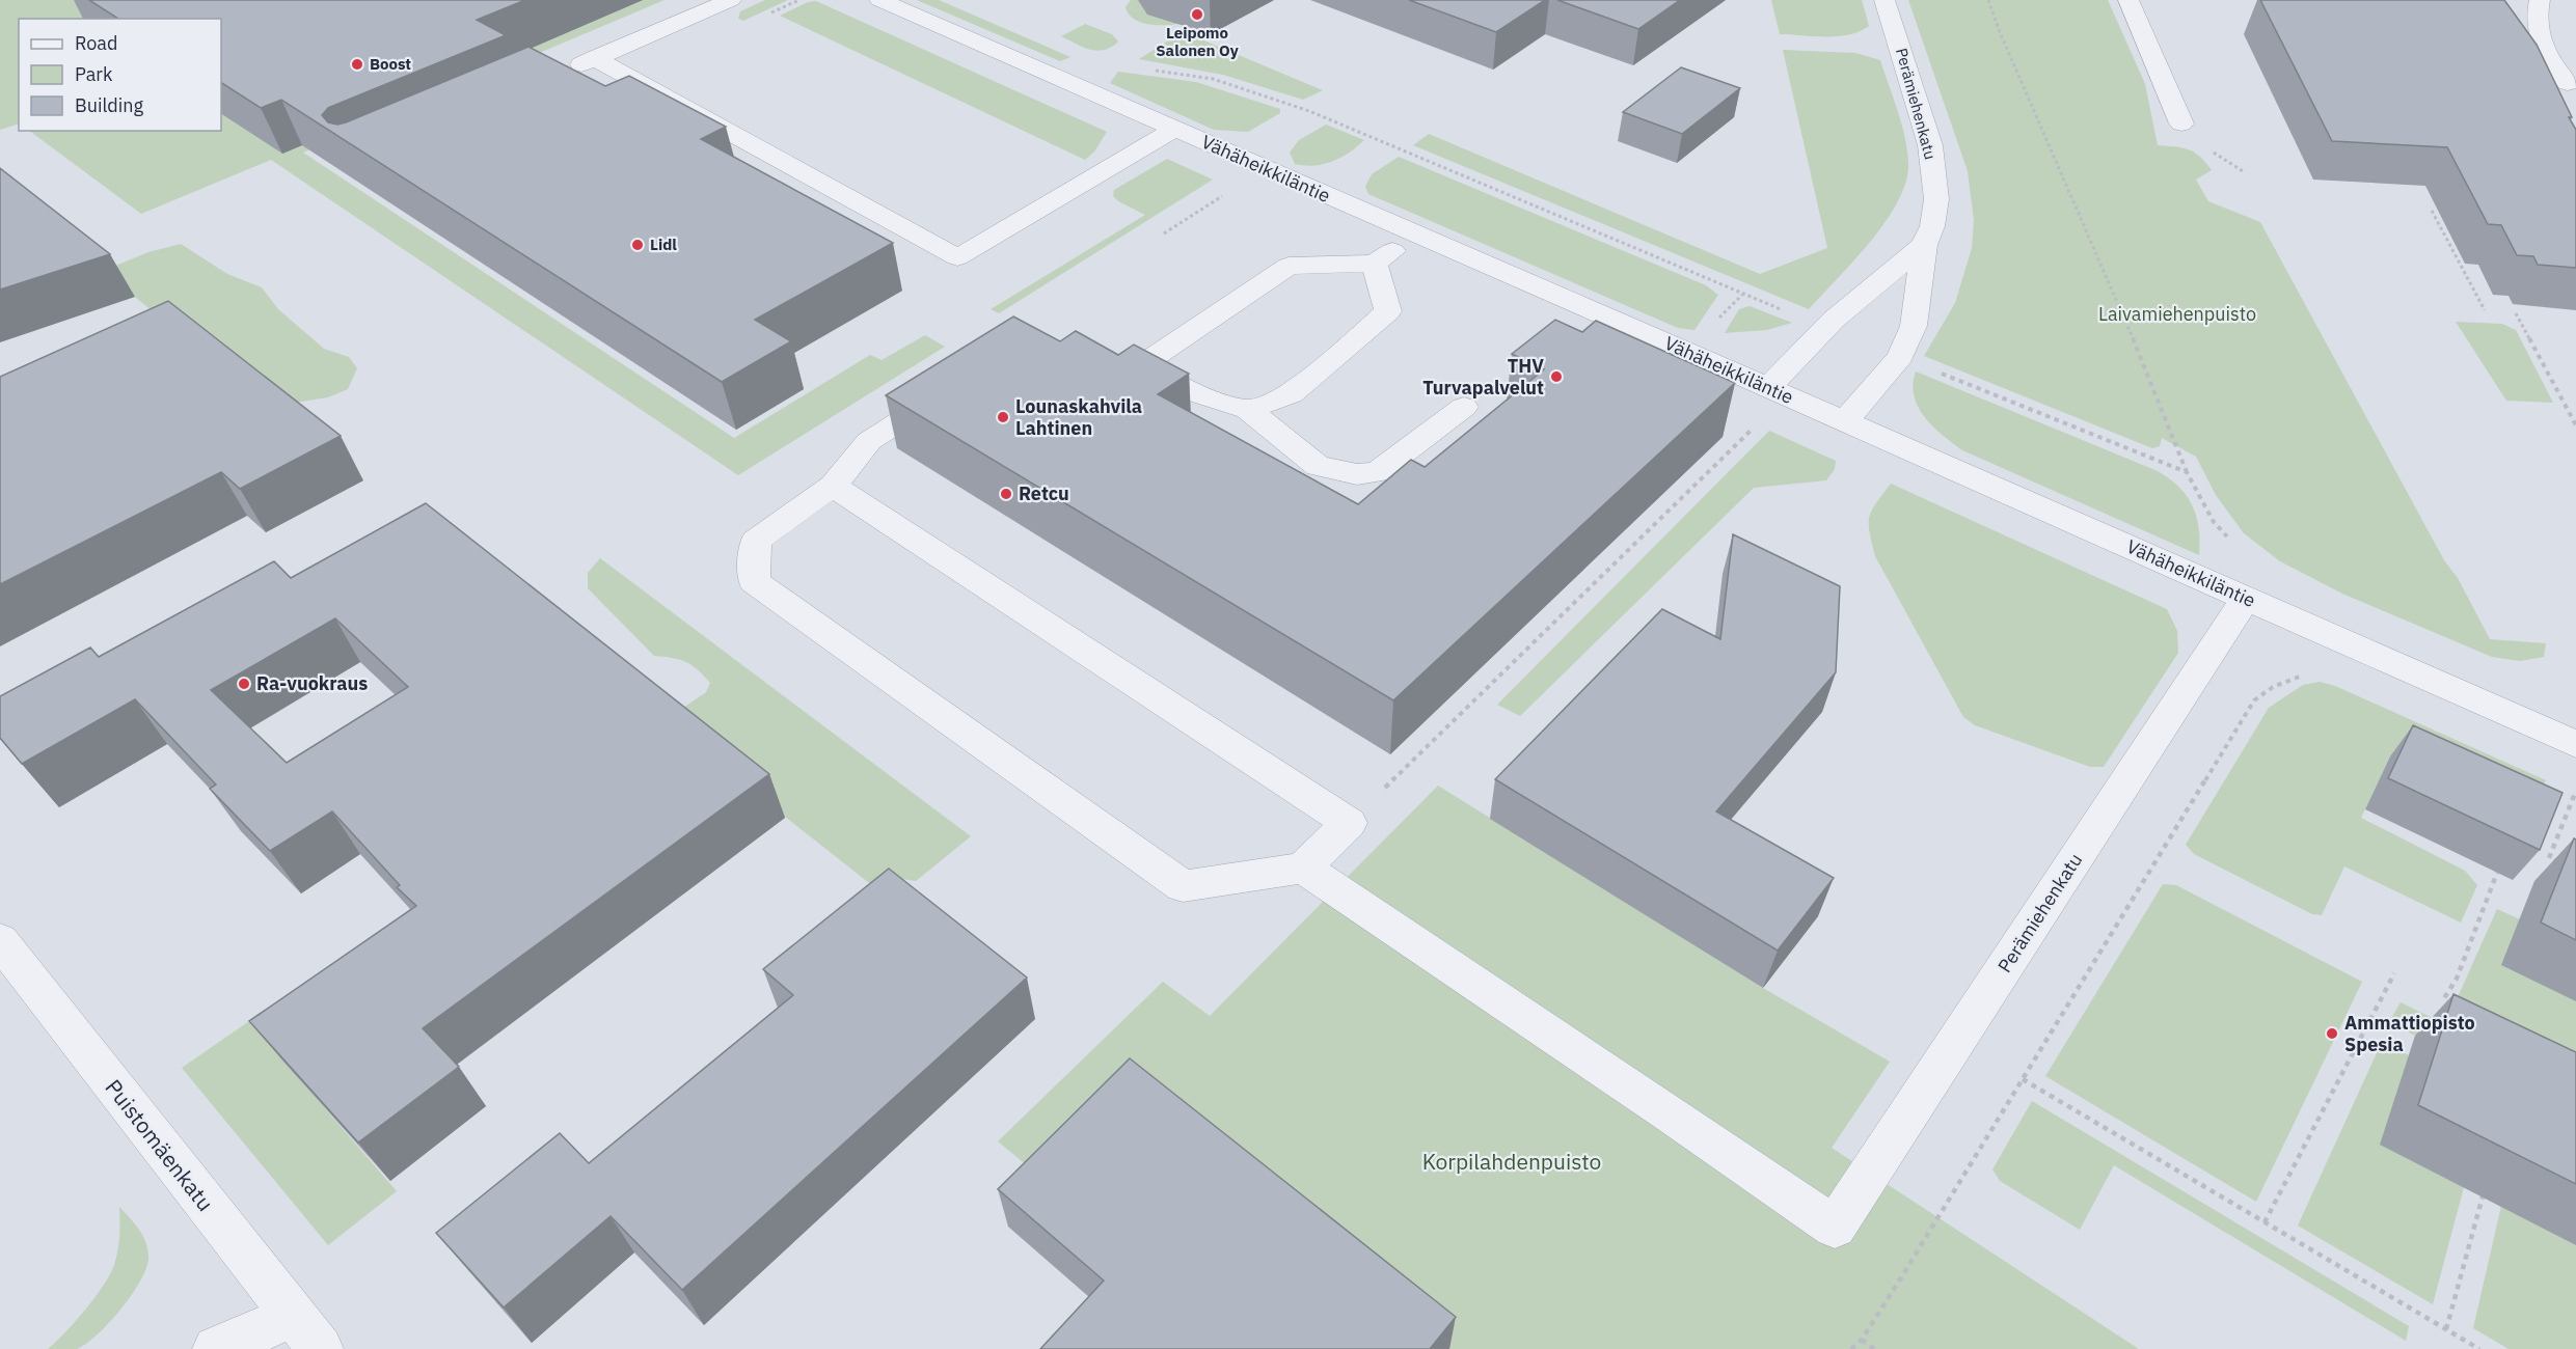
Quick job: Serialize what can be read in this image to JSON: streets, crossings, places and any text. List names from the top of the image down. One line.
{"streets":{"street":["Perämiehenkatu","Vähäheikkiläntie","Puistomäenkatu"]},"crossings":[["Perämiehenkatu","Vähäheikkiläntie"]],"parks":["Laivamiehenpuisto","Korpilahdenpuisto"],"places":["Leipomo Salonen Oy","Boost","Lidl","THV Turvapalvelut","Lounaskahvila Lahtinen","Retcu","Ra-vuokraus","Ammattiopisto Spesia"],"legend":["Road","Park","Building"]}
